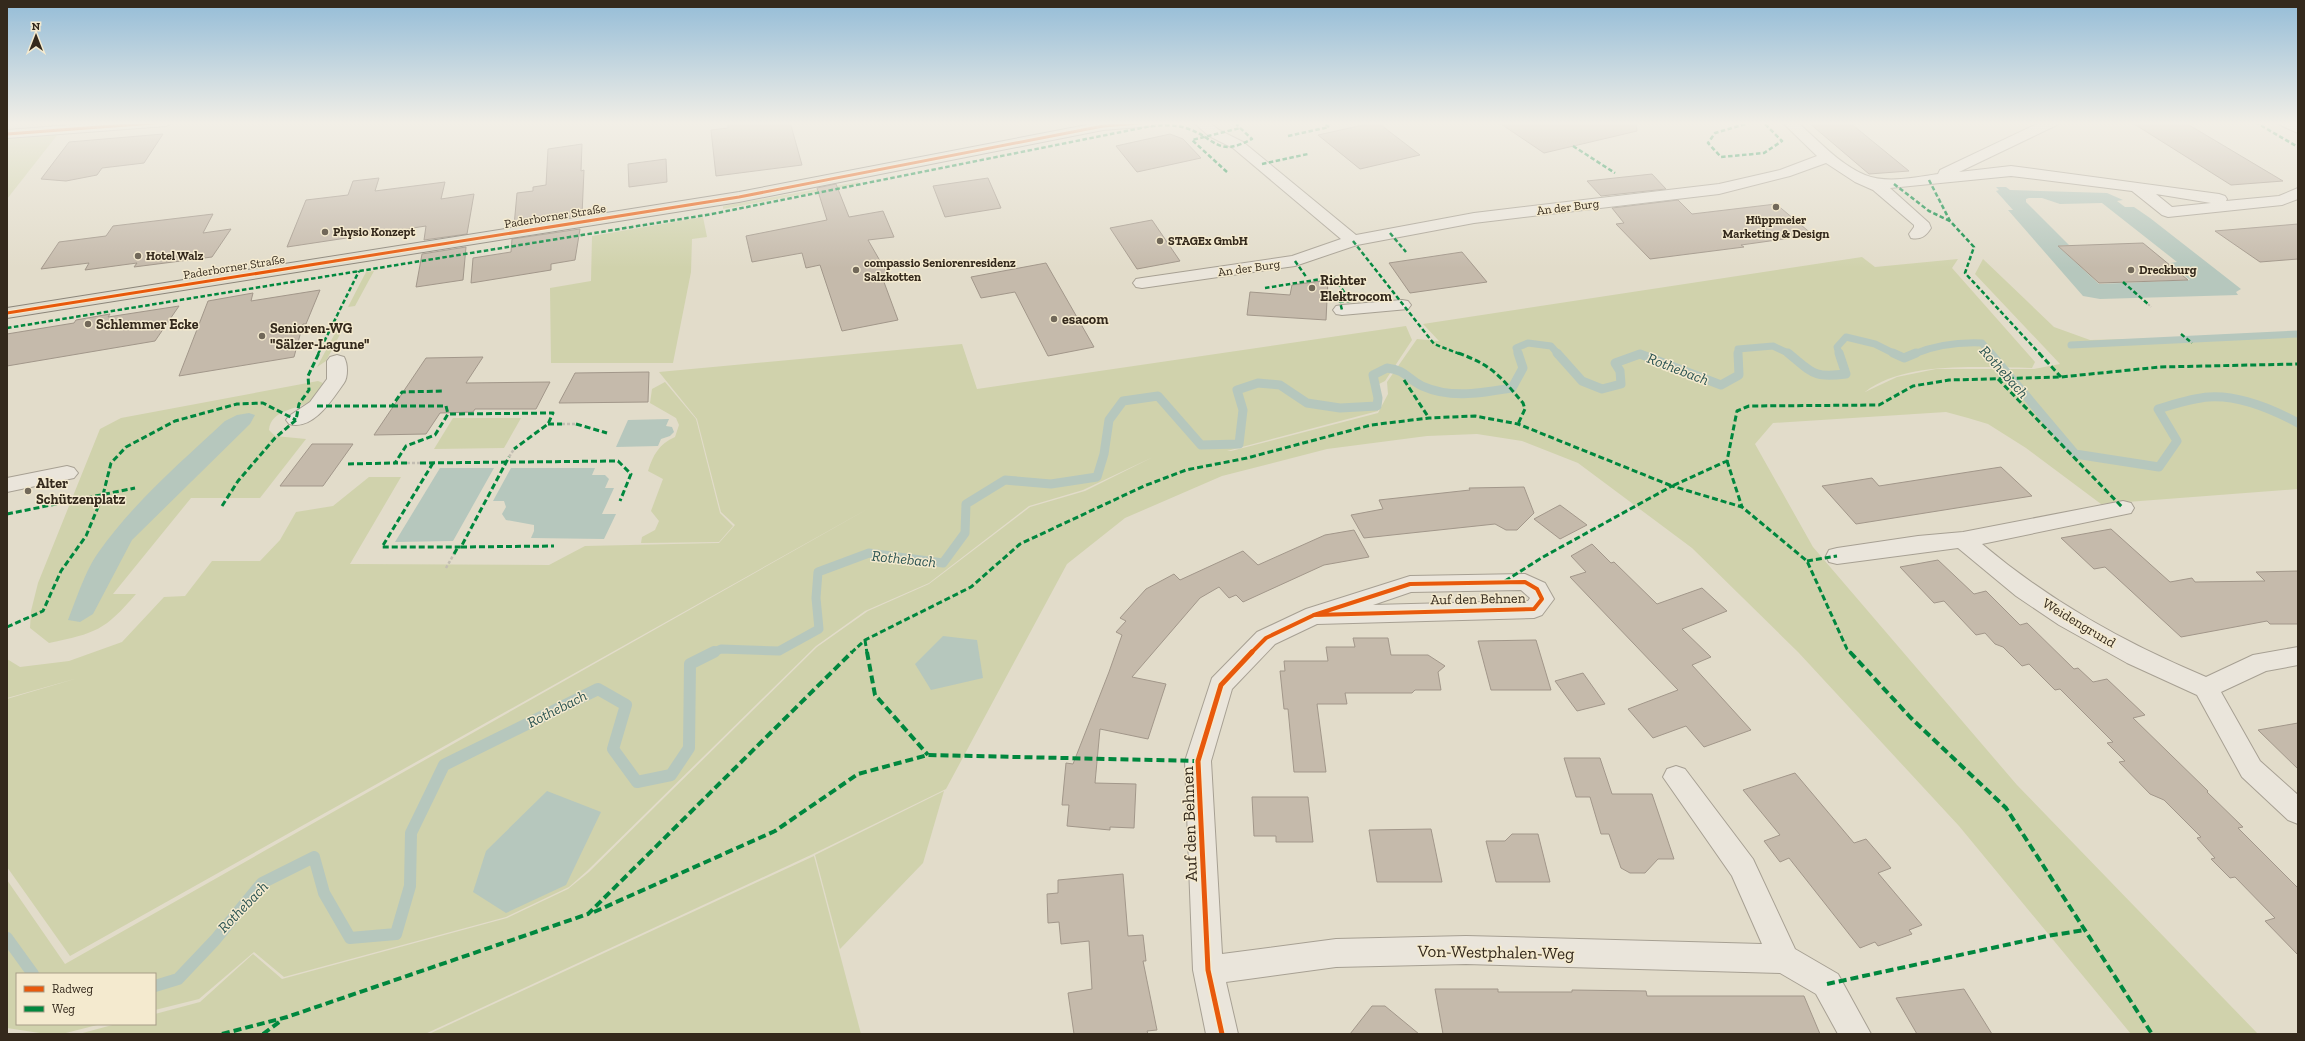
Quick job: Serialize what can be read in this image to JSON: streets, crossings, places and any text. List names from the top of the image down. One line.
{"streets":{"main road":["Paderborner Straße"],"street":["An der Burg","Auf den Behnen","Weidengrund","Von-Westphalen-Weg"]},"crossings":[["Auf den Behnen","Von-Westphalen-Weg"]],"water":["Rothebach"],"places":["Hüppmeier Marketing & Design","Physio Konzept","STAGEx GmbH","Hotel Walz","compassio Seniorenresidenz Salzkotten","Dreckburg","Richter Elektrocom","esacom","Schlemmer Ecke","Senioren-WG \"Sälzer-Lagune\"","Alter Schützenplatz"],"legend":["Radweg","Weg"],"north":"top"}
